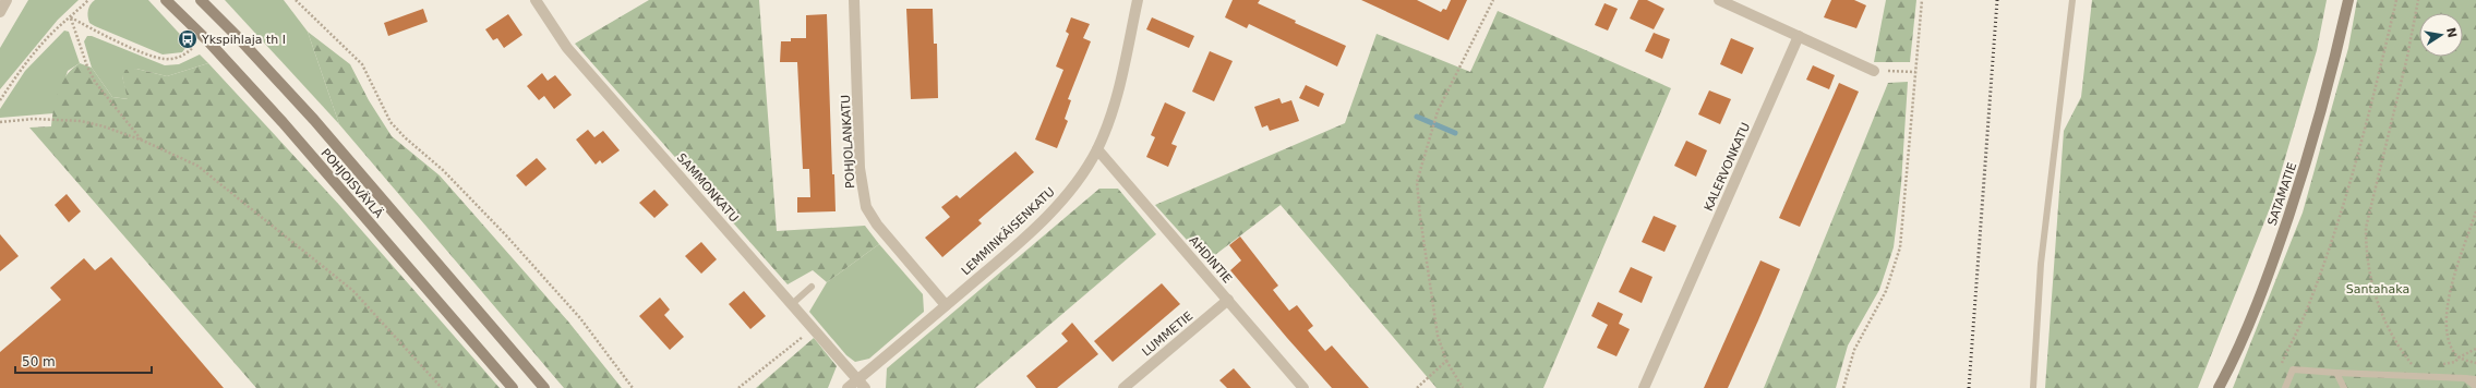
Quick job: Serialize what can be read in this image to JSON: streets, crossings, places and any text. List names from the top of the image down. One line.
{"streets":{"main road":["POHJOISVÄYLÄ","SATAMATIE"],"street":["POHJOLANKATU","KALERVONKATU","SAMMONKATU","LEMMINKÄISENKATU","AHDINTIE","LUMMETIE"]},"crossings":[["POHJOLANKATU","LEMMINKÄISENKATU"],["SAMMONKATU","LEMMINKÄISENKATU"],["LEMMINKÄISENKATU","AHDINTIE"],["AHDINTIE","LUMMETIE"]],"parks":["Santahaka"],"places":{"bus stop":["Ykspihlaja th I"]},"scale_bar":"50 m","north":"right"}
